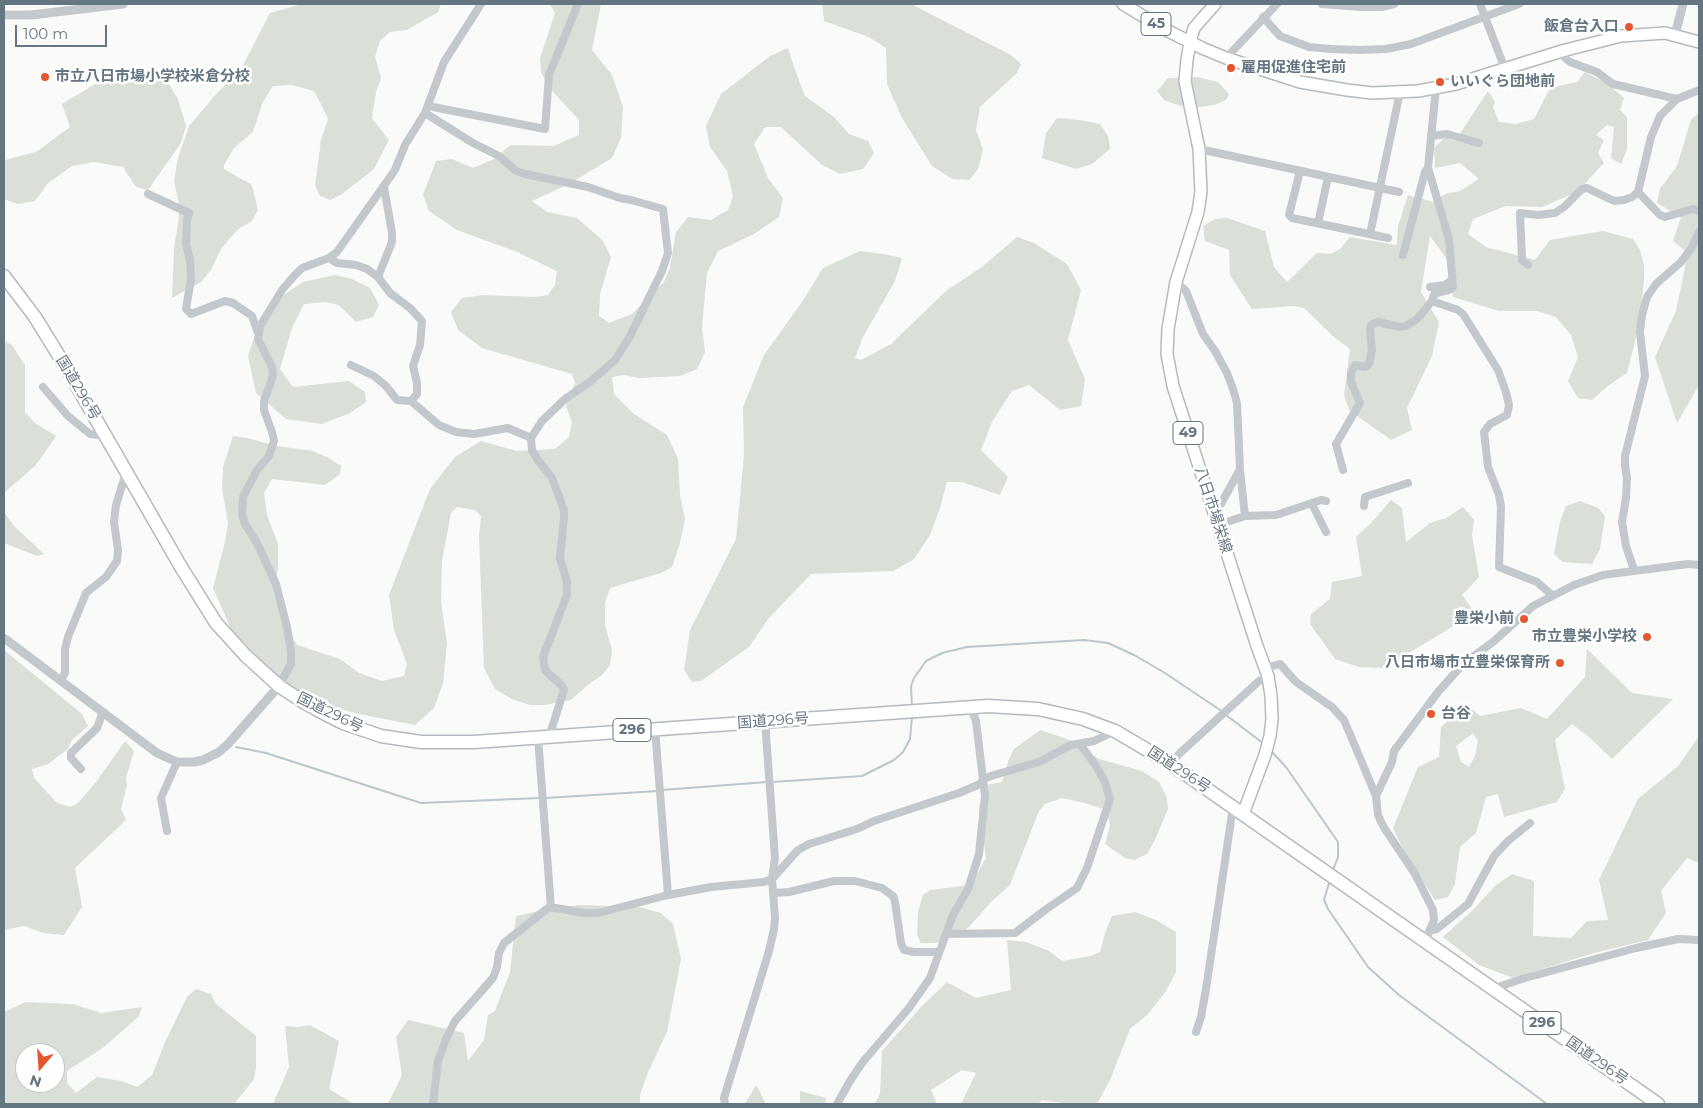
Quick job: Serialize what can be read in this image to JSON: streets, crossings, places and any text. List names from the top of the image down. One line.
{"streets":{"highway":["国道296号","296"],"main road":["45","49","八日市場栄線"]},"crossings":[["45","八日市場栄線"],["国道296号","八日市場栄線"]],"places":["飯倉台入口","雇用促進住宅前","市立八日市場小学校米倉分校","いいぐら団地前","豊栄小前","市立豊栄小学校","八日市場市立豊栄保育所","台谷"],"scale_bar":"100 m","north":"bottom"}
